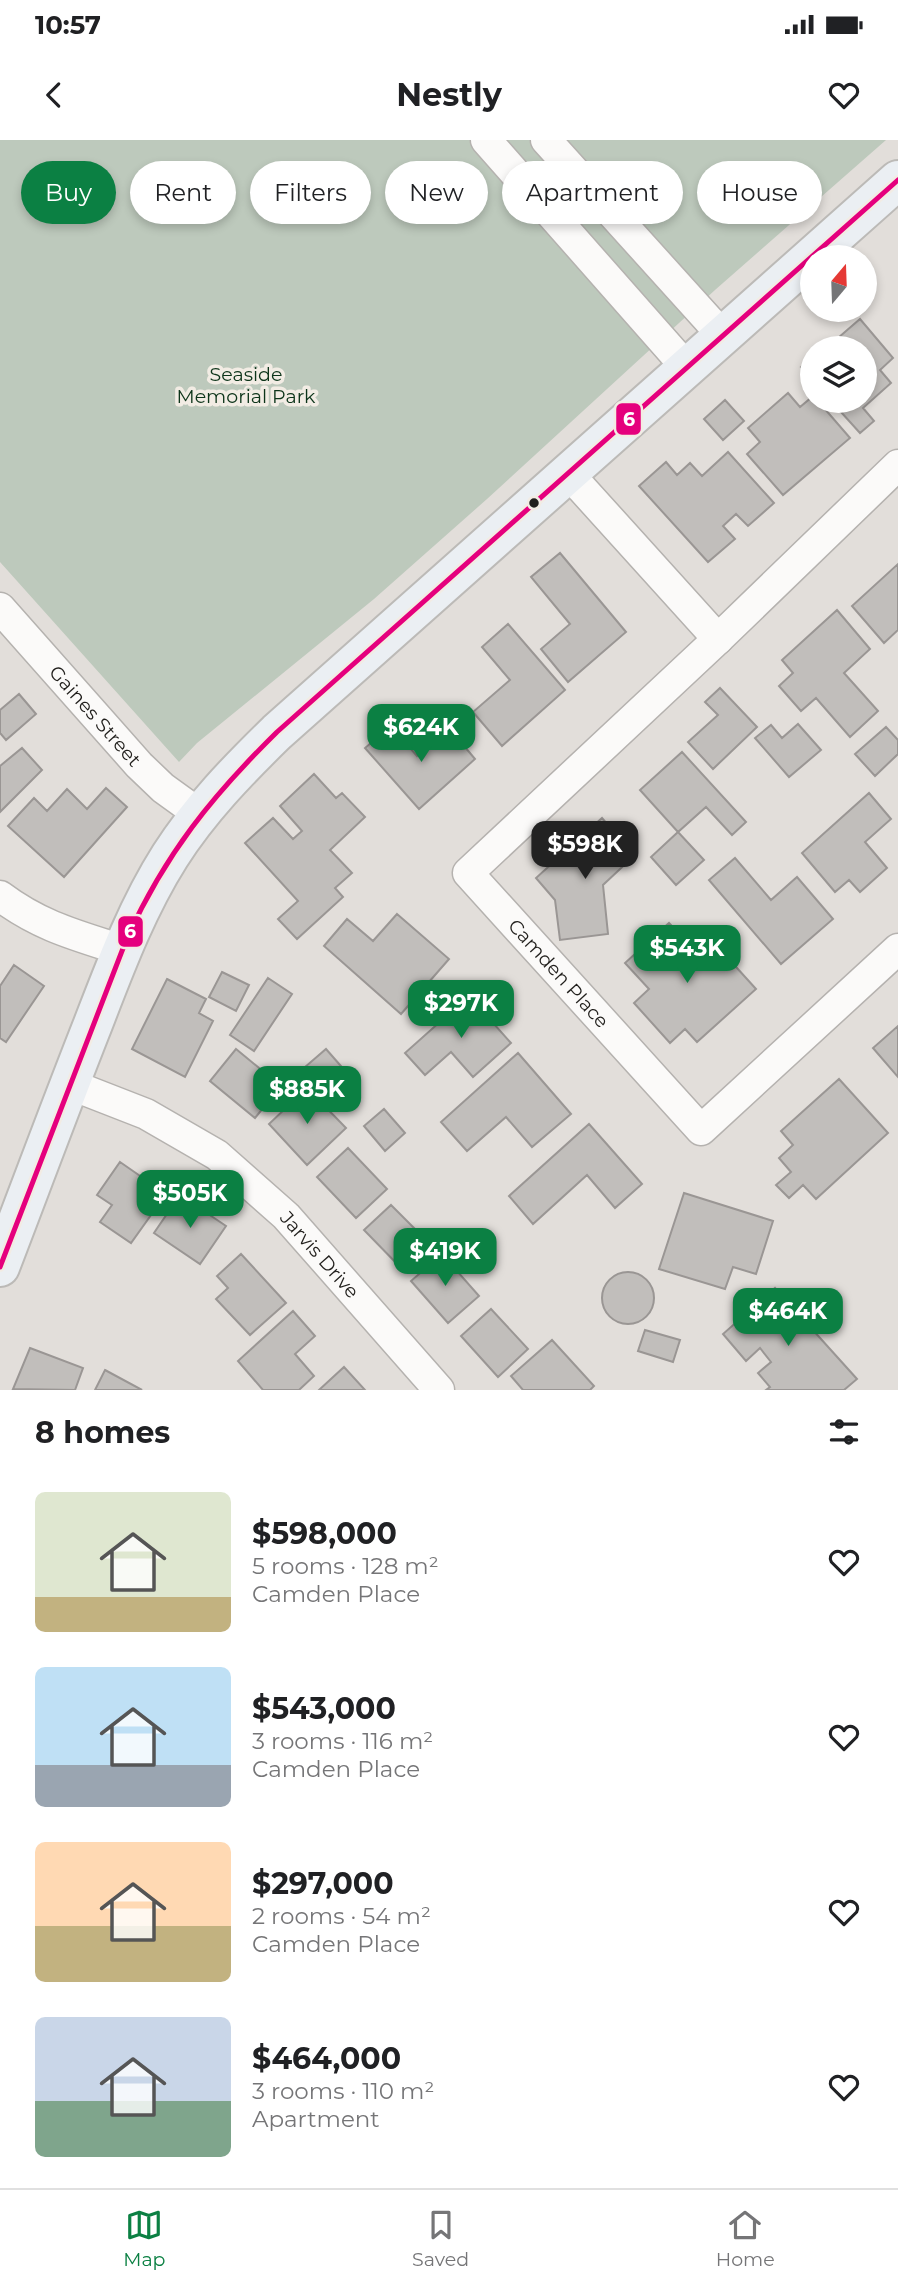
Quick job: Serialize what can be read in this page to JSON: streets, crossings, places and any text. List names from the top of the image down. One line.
{"streets":{"street":["Gaines Street","Camden Place","Jarvis Drive"]},"parks":["Seaside Memorial Park"],"lines":["transit line 6"],"north":"top","page":{"status":"10:57","header":"Nestly","chip":["Buy","Rent","Filters","New","Apartment","House"],"price":["$624K","$598K","$543K","$297K","$885K","$505K","$419K","$464K"],"heading":"8 homes","list":[{"name":"$598,000","note":"5 rooms · 128 m² · Camden Place"},{"name":"$543,000","note":"3 rooms · 116 m² · Camden Place"},{"name":"$297,000","note":"2 rooms · 54 m² · Camden Place"},{"name":"$464,000","note":"3 rooms · 110 m² · Apartment"}],"tabs":["Map","Saved","Home"]}}
